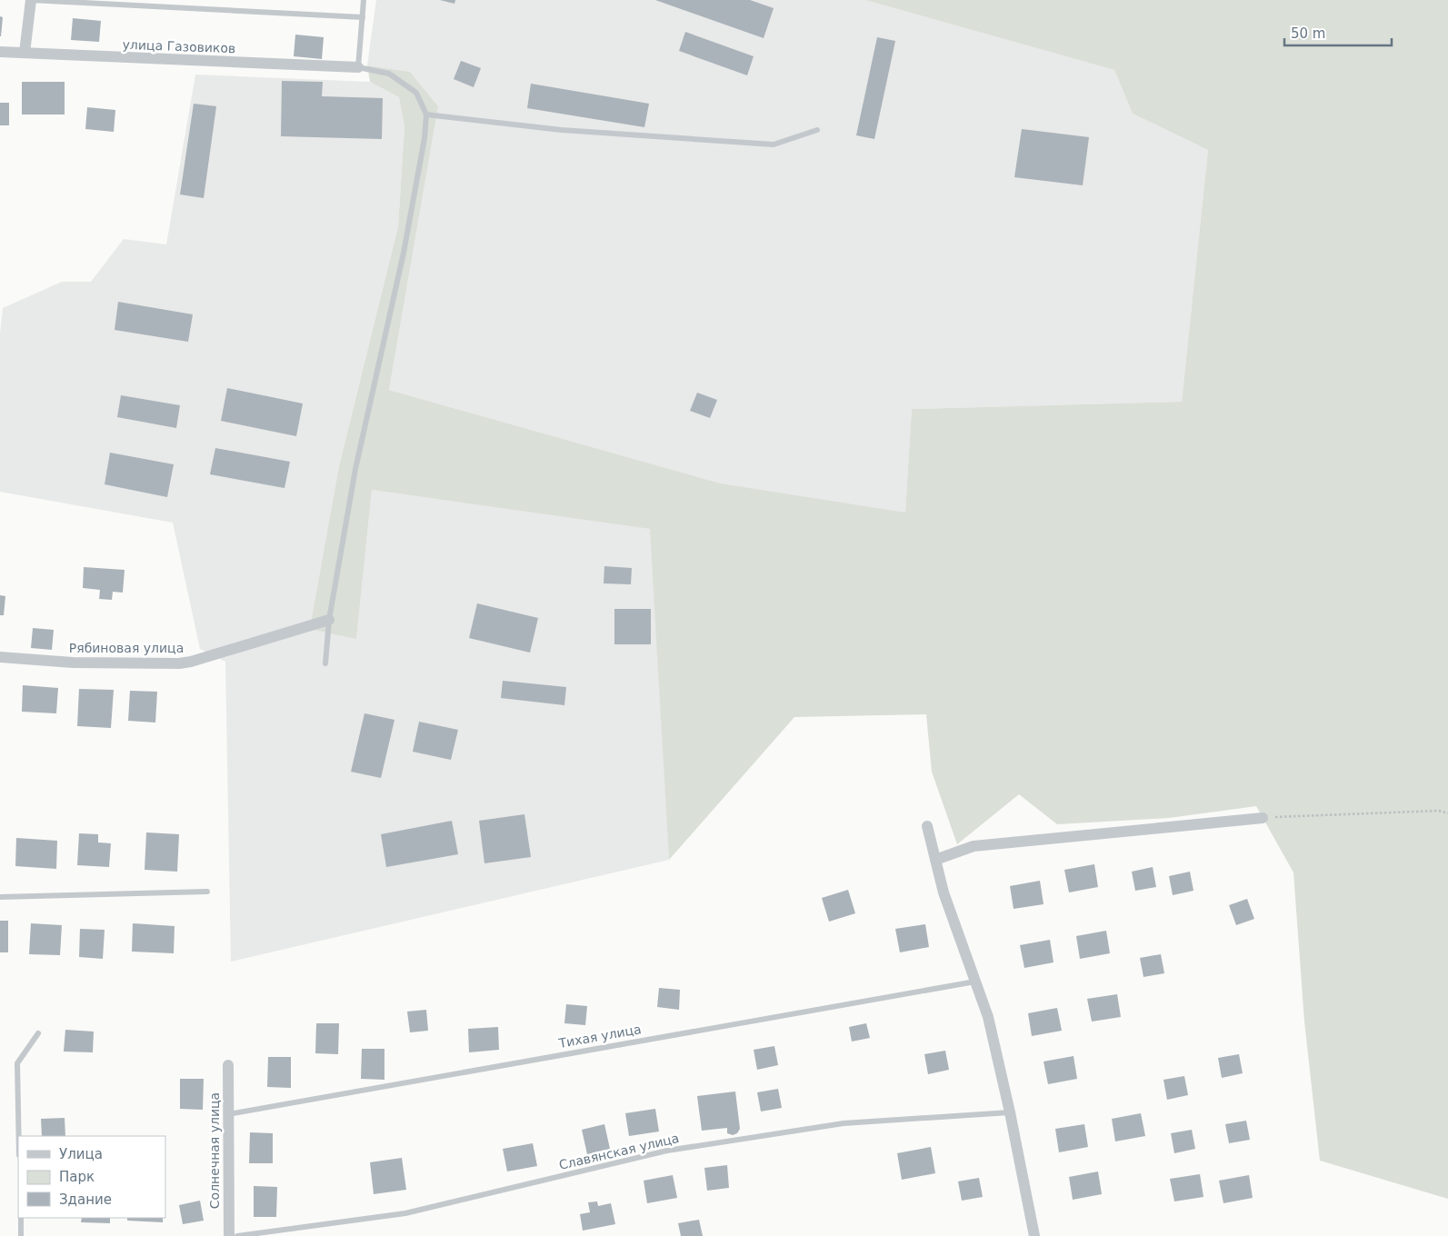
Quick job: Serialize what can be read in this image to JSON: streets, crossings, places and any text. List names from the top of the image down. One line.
{"streets":{"street":["улица Газовиков","Рябиновая улица","Солнечная улица"],"lane":["Тихая улица","Славянская улица"]},"crossings":[["Тихая улица","Солнечная улица"]],"legend":["Улица","Парк","Здание"],"scale_bar":"50 m"}
